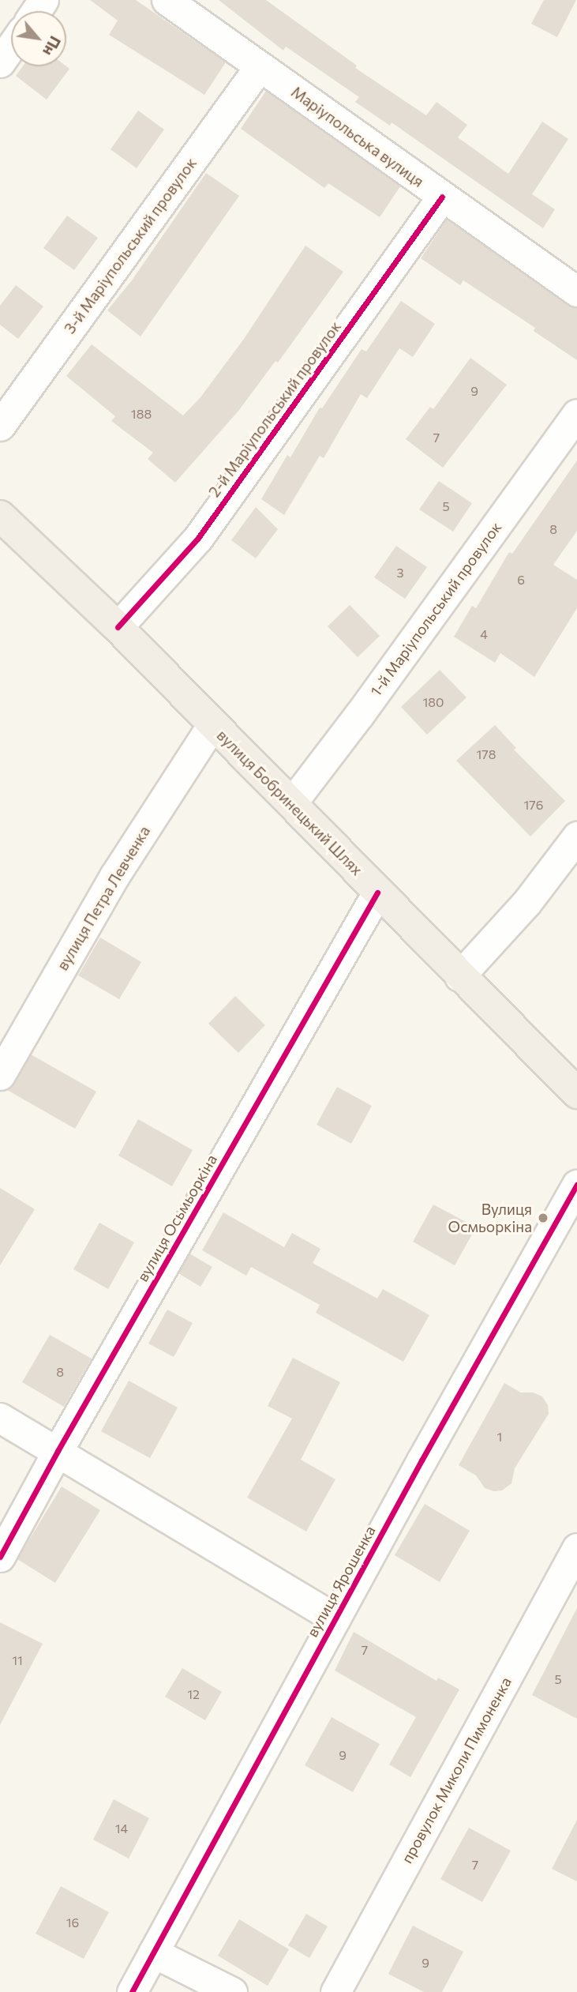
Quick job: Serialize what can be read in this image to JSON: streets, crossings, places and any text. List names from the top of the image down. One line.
{"streets":{"main road":["вулиця Бобринецький Шлях"],"street":["Маріупольська вулиця","3-й Маріупольський провулок","2-й Маріупольський провулок","1-й Маріупольський провулок","вулиця Петра Левченка","вулиця Осьмьоркіна","вулиця Ярошенка","провулок Миколи Пимоненка"]},"crossings":[["Маріупольська вулиця","3-й Маріупольський провулок"],["Маріупольська вулиця","2-й Маріупольський провулок"],["2-й Маріупольський провулок","вулиця Бобринецький Шлях"],["1-й Маріупольський провулок","вулиця Бобринецький Шлях"],["вулиця Бобринецький Шлях","вулиця Петра Левченка"],["вулиця Бобринецький Шлях","вулиця Осьмьоркіна"]],"places":["Вулиця Осмьоркіна"],"house_numbers":["9","188","7","5","8","3","6","4","180","178","176","8","1","7","11","5","12","9","14","7","16","9"],"north":"bottom right"}
